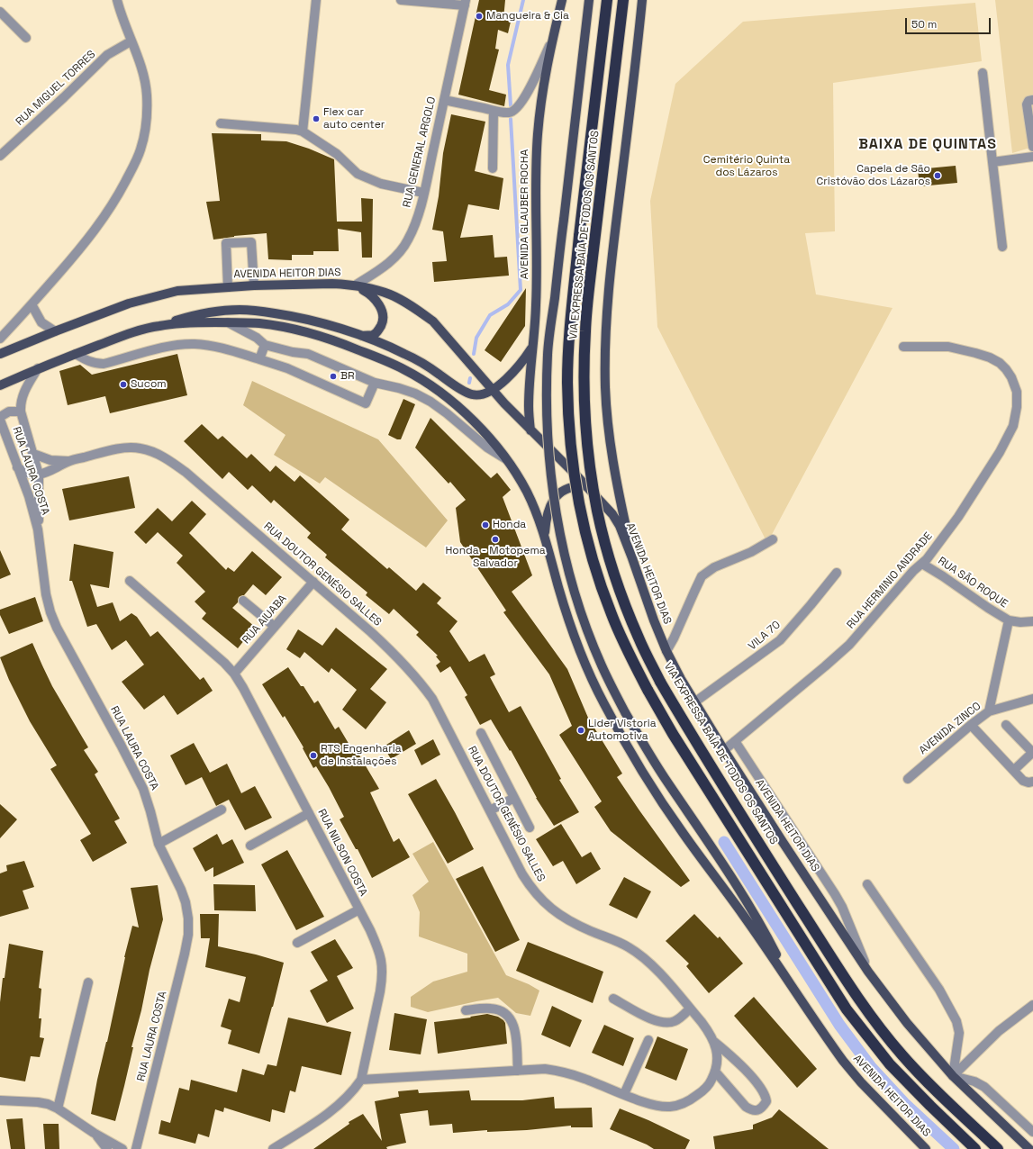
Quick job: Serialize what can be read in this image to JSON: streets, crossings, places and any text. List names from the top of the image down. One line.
{"streets":{"highway":["VIA EXPRESSA BAÍA DE TODOS OS SANTOS"],"main road":["AVENIDA GLAUBER ROCHA","AVENIDA HEITOR DIAS"],"street":["RUA MIGUEL TORRES","RUA GENERAL ARGOLO","RUA LAURA COSTA","RUA DOUTOR GENÉSIO SALLES","RUA HERMINIO ANDRADE","RUA SÃO ROQUE","RUA AIUABA","VILA 70","AVENIDA ZINCO","RUA NILSON COSTA"]},"crossings":[["RUA GENERAL ARGOLO","AVENIDA HEITOR DIAS"],["AVENIDA GLAUBER ROCHA","AVENIDA HEITOR DIAS"],["VIA EXPRESSA BAÍA DE TODOS OS SANTOS","AVENIDA HEITOR DIAS"],["AVENIDA HEITOR DIAS","RUA LAURA COSTA"],["AVENIDA HEITOR DIAS","RUA HERMINIO ANDRADE"],["AVENIDA HEITOR DIAS","VILA 70"],["RUA LAURA COSTA","RUA DOUTOR GENÉSIO SALLES"],["RUA DOUTOR GENÉSIO SALLES","RUA AIUABA"],["RUA HERMINIO ANDRADE","RUA SÃO ROQUE"],["RUA AIUABA","RUA NILSON COSTA"]],"districts":["BAIXA DE QUINTAS"],"parks":["Cemitério Quinta dos Lázaros"],"places":["Mangueira & Cia","Flex car auto center","Capela de São Cristóvão dos Lázaros","BR","Sucom","Honda","Honda - Motopema Salvador","Lider Vistoria Automotiva","RTS Engenharia de Instalações"],"scale_bar":"50 m"}
